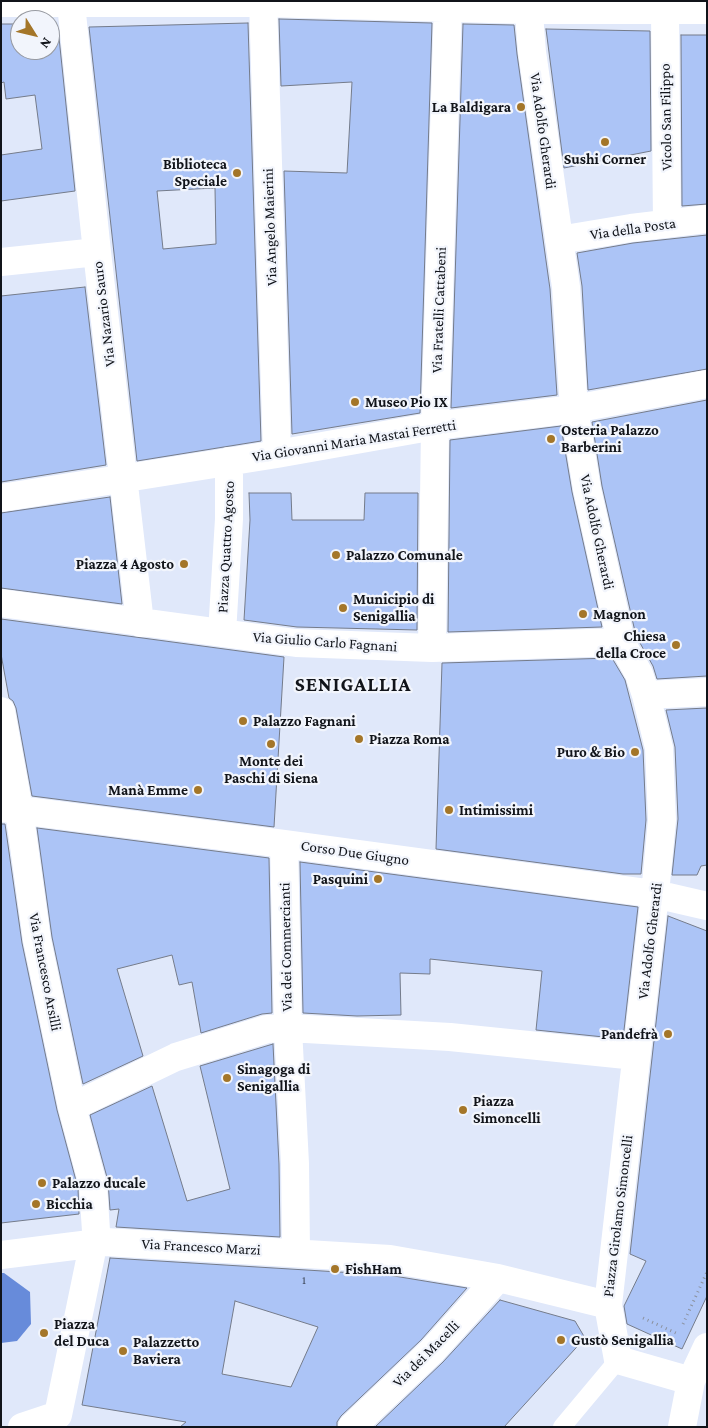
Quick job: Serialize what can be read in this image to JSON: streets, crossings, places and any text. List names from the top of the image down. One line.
{"streets":{"street":["Vicolo San Filippo","Via Adolfo Gherardi","Via Angelo Maierini","Via della Posta","Via Fratelli Cattabeni","Via Nazario Sauro","Via Giovanni Maria Mastai Ferretti","Piazza Quattro Agosto","Via Giulio Carlo Fagnani","Corso Due Giugno","Via dei Commercianti","Via Francesco Arsilli","Piazza Girolamo Simoncelli","Via Francesco Marzi","Via dei Macelli"]},"crossings":[["Vicolo San Filippo","Via della Posta"],["Via Adolfo Gherardi","Via della Posta"],["Via Adolfo Gherardi","Via Giovanni Maria Mastai Ferretti"],["Via Adolfo Gherardi","Via Giulio Carlo Fagnani"],["Via Adolfo Gherardi","Corso Due Giugno"],["Via Adolfo Gherardi","Piazza Girolamo Simoncelli"],["Via Angelo Maierini","Via Giovanni Maria Mastai Ferretti"],["Via Fratelli Cattabeni","Via Giovanni Maria Mastai Ferretti"],["Via Fratelli Cattabeni","Via Giulio Carlo Fagnani"],["Via Nazario Sauro","Via Giovanni Maria Mastai Ferretti"],["Via Nazario Sauro","Via Giulio Carlo Fagnani"],["Via Giovanni Maria Mastai Ferretti","Piazza Quattro Agosto"],["Piazza Quattro Agosto","Via Giulio Carlo Fagnani"],["Corso Due Giugno","Via dei Commercianti"],["Corso Due Giugno","Via Francesco Arsilli"],["Via dei Commercianti","Via Francesco Arsilli"],["Via Francesco Arsilli","Via Francesco Marzi"],["Piazza Girolamo Simoncelli","Via Francesco Marzi"],["Piazza Girolamo Simoncelli","Via dei Macelli"]],"districts":["SENIGALLIA"],"places":["La Baldigara","Sushi Corner","Biblioteca Speciale","Museo Pio IX","Osteria Palazzo Barberini","Palazzo Comunale","Piazza 4 Agosto","Municipio di Senigallia","Magnon","Chiesa della Croce","Palazzo Fagnani","Piazza Roma","Monte dei Paschi di Siena","Puro & Bio","Manà Emme","Intimissimi","Pasquini","Pandefrà","Sinagoga di Senigallia","Piazza Simoncelli","Palazzo ducale","Bicchia","FishHam","Piazza del Duca","Gustò Senigallia","Palazzetto Baviera"],"house_numbers":["1"],"north":"bottom right"}
